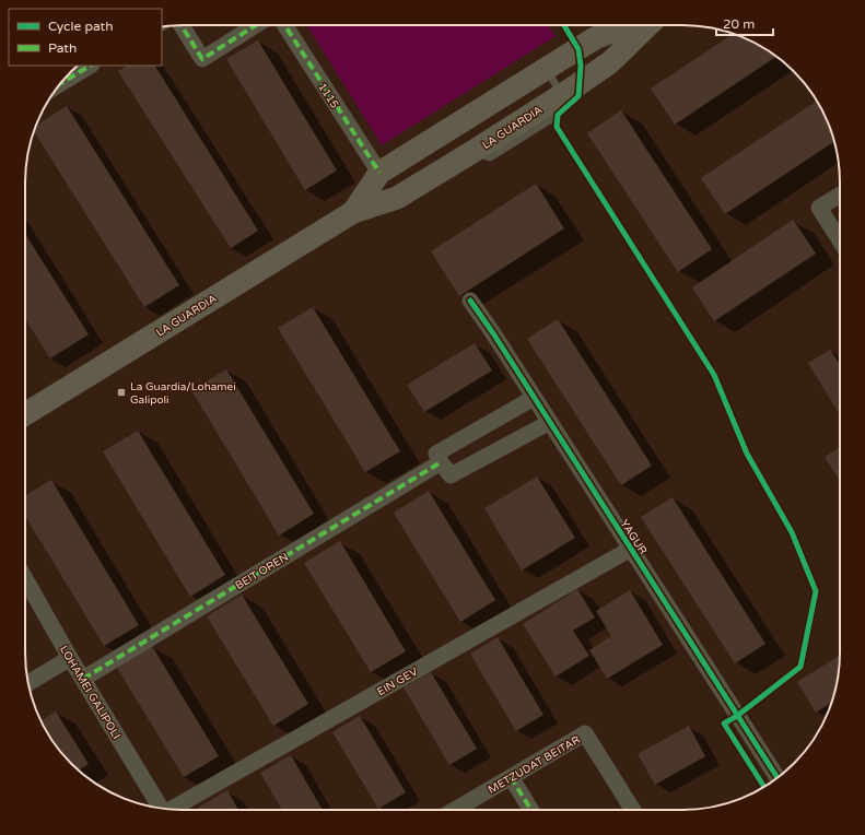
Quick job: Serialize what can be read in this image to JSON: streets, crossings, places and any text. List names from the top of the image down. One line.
{"streets":{"main road":["LA GUARDIA"],"street":["1115","YAGUR","BEIT OREN","EIN GEV","LOHAMEI GALIPOLI","METZUDAT BEITAR"]},"crossings":[["1115","LA GUARDIA"],["YAGUR","EIN GEV"],["BEIT OREN","LOHAMEI GALIPOLI"]],"places":{"transit":["La Guardia/Lohamei Galipoli"]},"legend":["Cycle path","Path"],"scale_bar":"20 m"}
